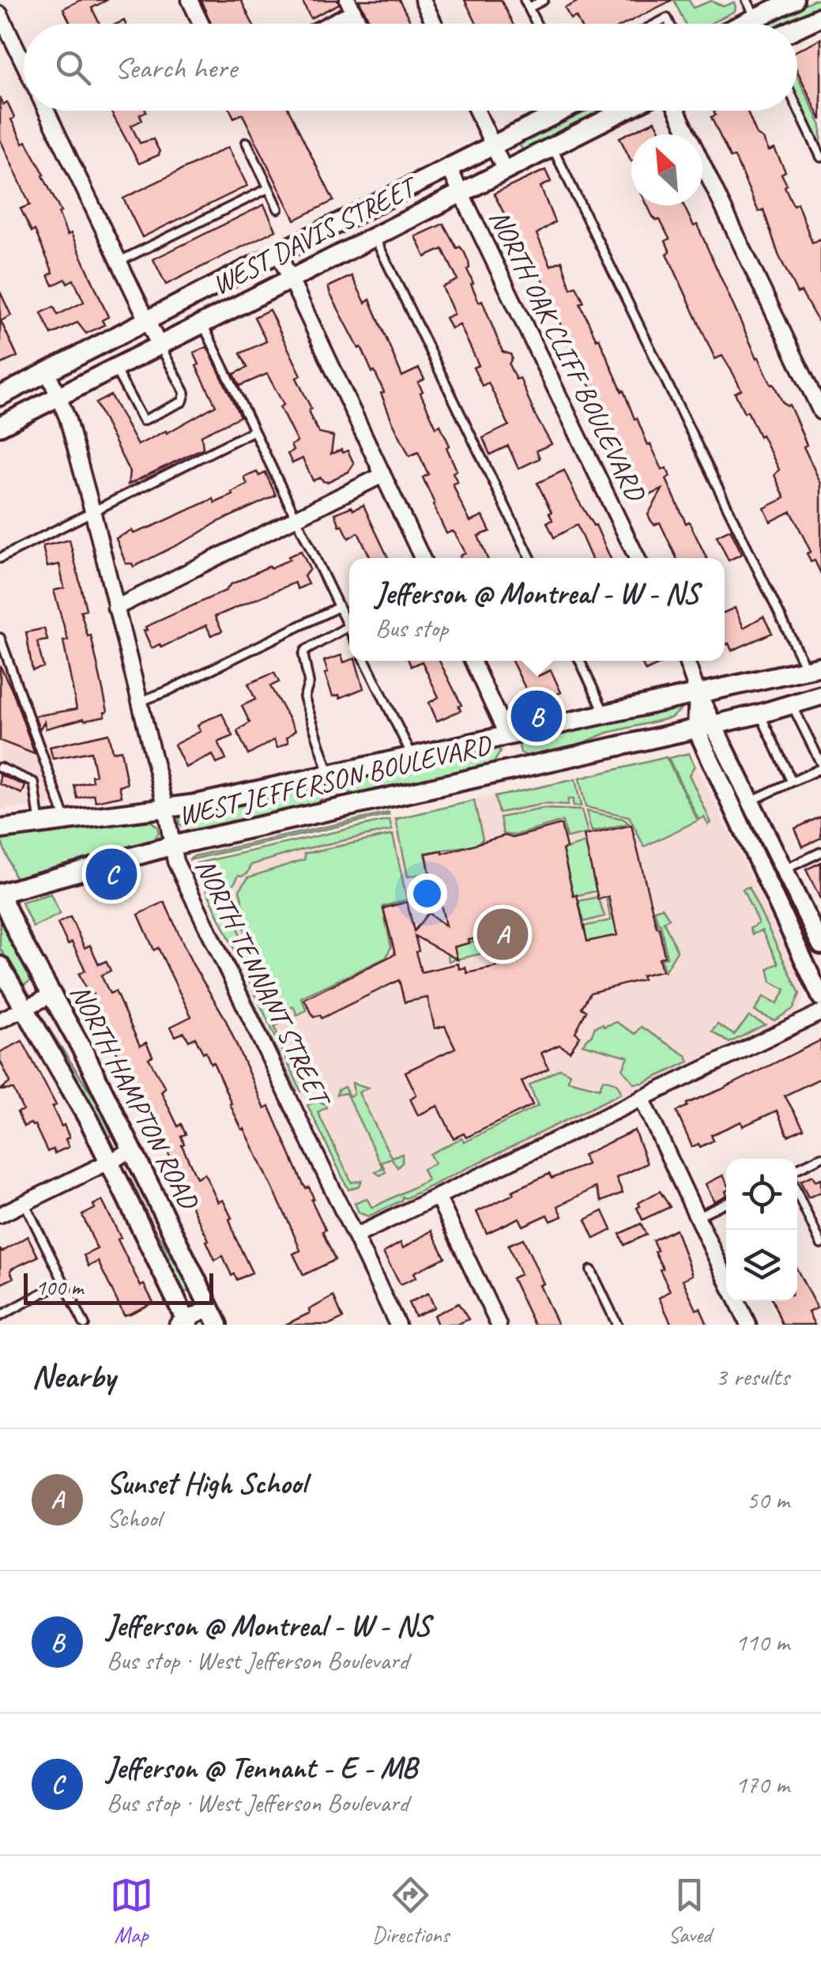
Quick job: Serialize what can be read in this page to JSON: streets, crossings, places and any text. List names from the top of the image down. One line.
{"streets":{"main road":["WEST DAVIS STREET","WEST JEFFERSON BOULEVARD","NORTH HAMPTON ROAD"],"street":["NORTH OAK CLIFF BOULEVARD","NORTH TENNANT STREET"]},"crossings":[["WEST DAVIS STREET","NORTH OAK CLIFF BOULEVARD"],["WEST DAVIS STREET","NORTH TENNANT STREET"],["WEST JEFFERSON BOULEVARD","NORTH TENNANT STREET"],["WEST JEFFERSON BOULEVARD","NORTH HAMPTON ROAD"]],"scale_bar":"100 m","north":"top left","page":{"search":"Search here","popup":["Jefferson @ Montreal - W - NS","Bus stop"],"pins":["B","C","A"],"scale":"100 m","heading":["Nearby","3 results"],"list":[{"mark":"A","name":"Sunset High School","note":"School","value":"50 m"},{"mark":"B","name":"Jefferson @ Montreal - W - NS","note":"Bus stop · West Jefferson Boulevard","value":"110 m"},{"mark":"C","name":"Jefferson @ Tennant - E - MB","note":"Bus stop · West Jefferson Boulevard","value":"170 m"}],"nav":["Map","Directions","Saved"]}}
